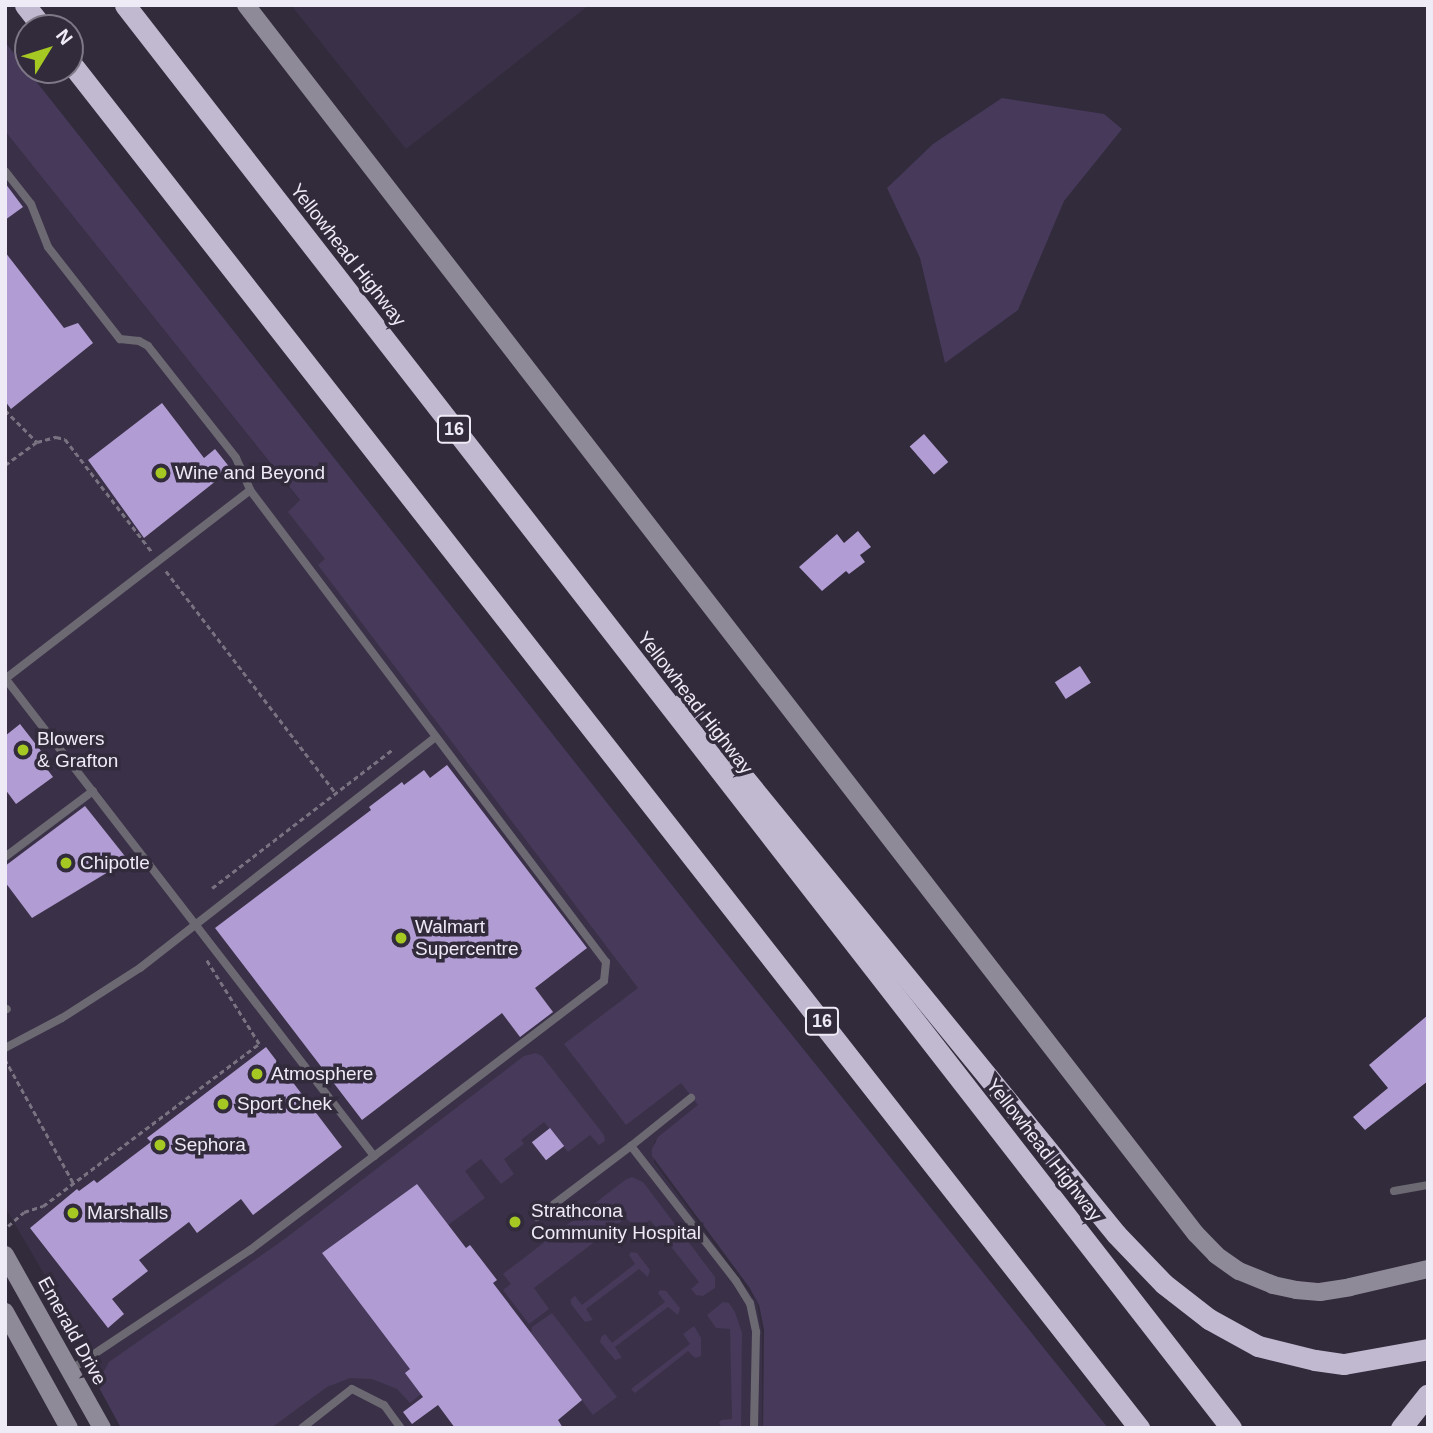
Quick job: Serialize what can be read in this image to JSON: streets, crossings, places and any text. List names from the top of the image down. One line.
{"streets":{"highway":["Yellowhead Highway","16"],"street":["Emerald Drive"]},"places":["Wine and Beyond","Blowers & Grafton","Chipotle","Walmart Supercentre","Atmosphere","Sport Chek","Sephora","Marshalls","Strathcona Community Hospital"],"north":"top right"}
